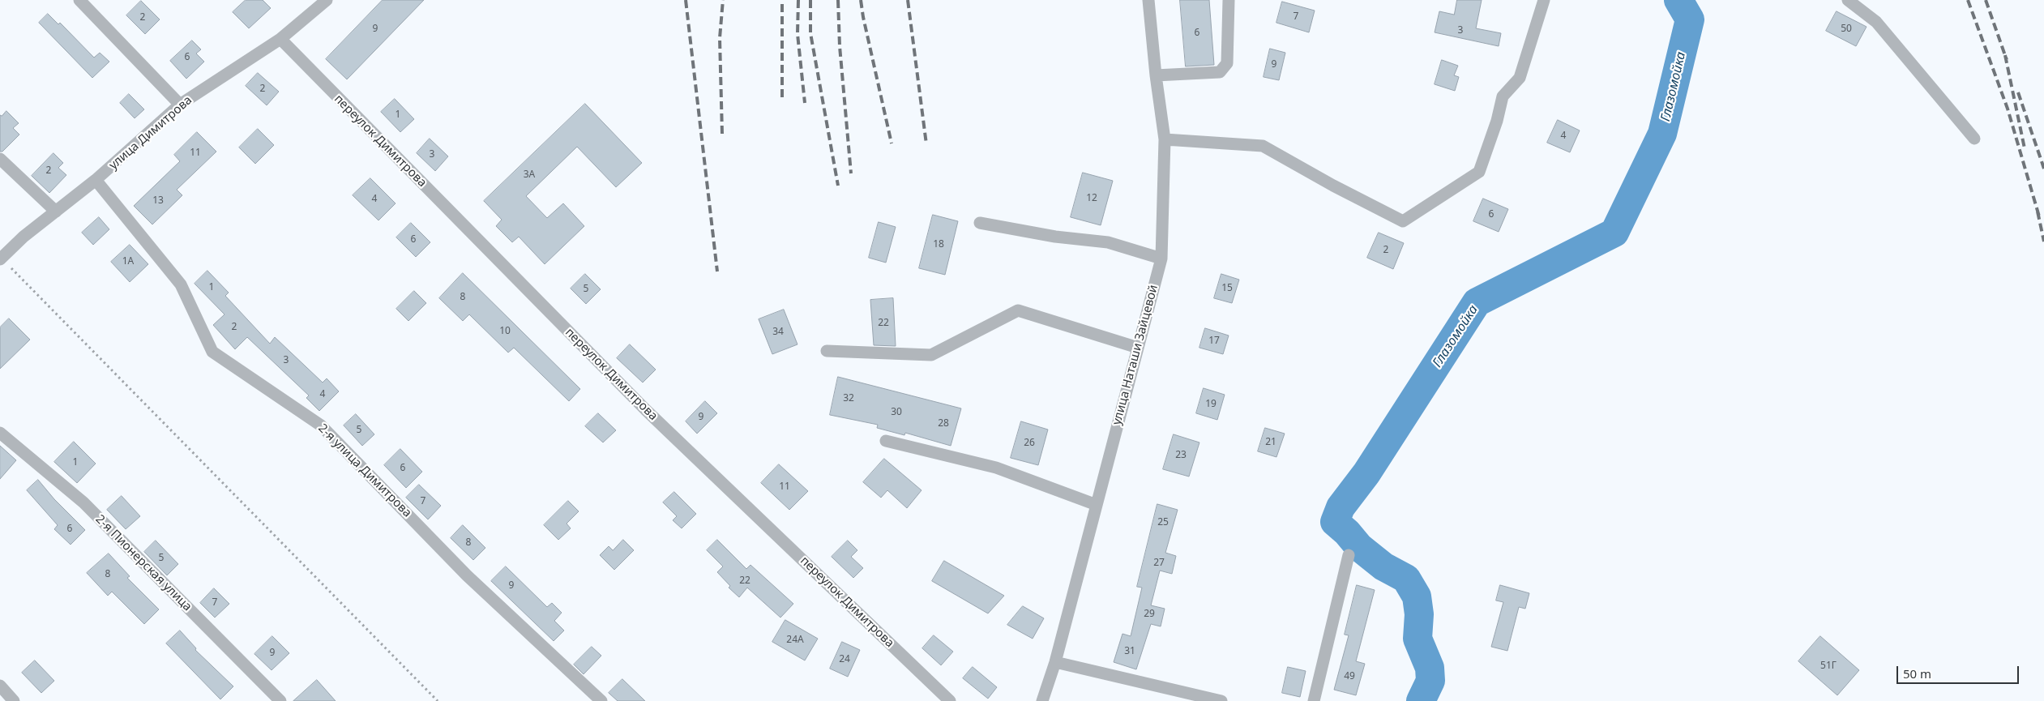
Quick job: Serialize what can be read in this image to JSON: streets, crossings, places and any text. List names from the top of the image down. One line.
{"streets":{"street":["улица Димитрова","переулок Димитрова","улица Наташи Зайцевой","2-я улица Димитрова","2-я Пионерская улица"]},"crossings":[["улица Димитрова","переулок Димитрова"],["улица Димитрова","2-я улица Димитрова"]],"water":["Глазомойка"],"house_numbers":["7","2","9","50","3","6","6","9","2","1","4","11","3","2","3А","12","4","13","6","6","18","2","1А","1","15","5","8","22","2","10","34","17","3","4","32","19","30","9","28","5","21","26","23","1","6","11","7","25","6","8","5","27","8","22","9","7","29","24А","31","9","24","51Г","49"],"scale_bar":"50 m"}
